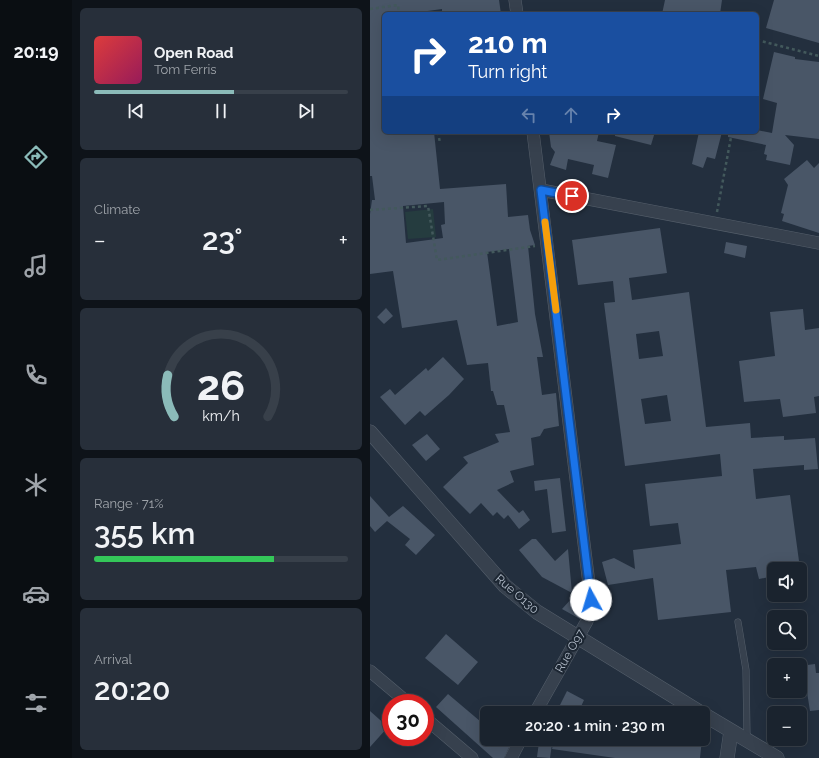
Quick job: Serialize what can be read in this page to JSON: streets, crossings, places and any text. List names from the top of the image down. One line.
{"streets":{"street":["Rue O130","Rue O97"]},"crossings":[["Rue O130","Rue O97"]],"page":{"tabs":"20:19","turn":["210 m","Turn right"],"song":["Open Road","Tom Ferris"],"tile":["Climate",["Range · 71%","355 km"],["Arrival","20:20"]],"heat":["−","23°","+"],"map_buttons":["+","−"],"limit":"30","trip":"20:20 · 1 min · 230 m","gauge":["26","km/h"]}}
